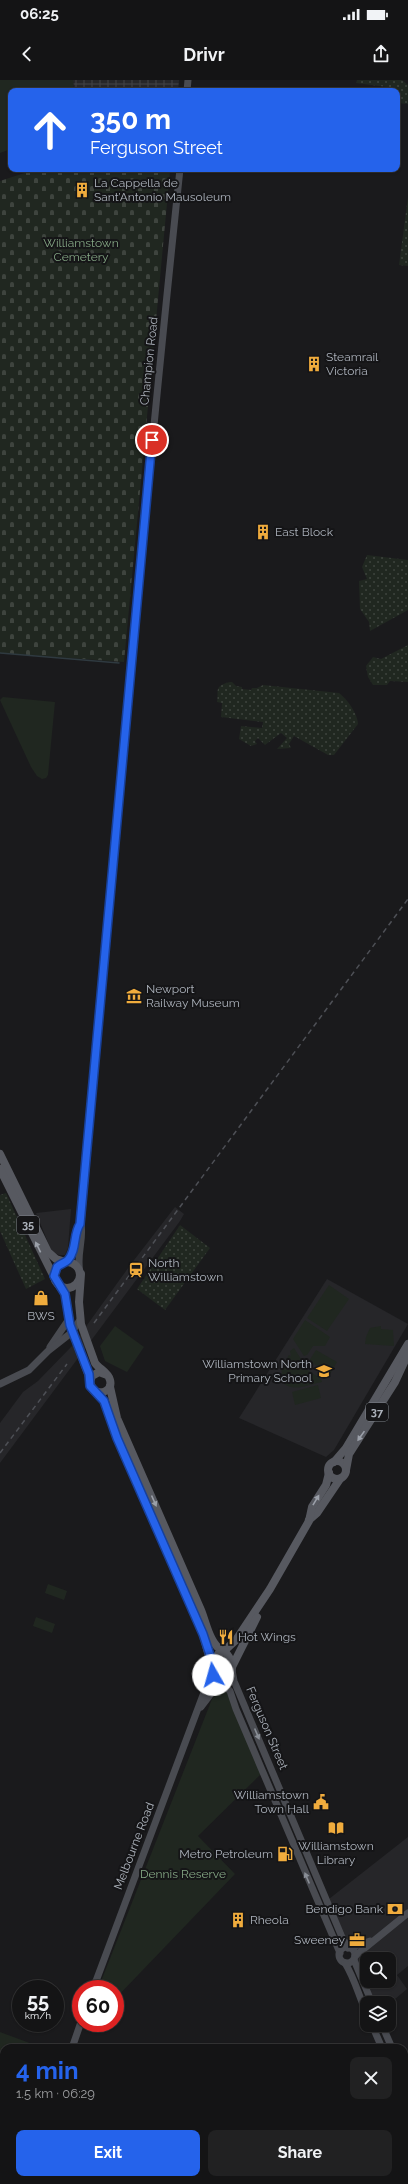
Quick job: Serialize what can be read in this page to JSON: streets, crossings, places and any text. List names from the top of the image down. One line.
{"streets":{"main road":["35","37"],"street":["Champion Road","Ferguson Street","Melbourne Road"]},"crossings":[["Champion Road","35"],["35","37"],["35","Ferguson Street"],["35","Melbourne Road"],["37","Ferguson Street"],["37","Melbourne Road"],["Ferguson Street","Melbourne Road"]],"parks":["Williamstown Cemetery","Dennis Reserve"],"places":{"building":["La Cappella de Sant’Antonio Mausoleum","Steamrail Victoria","East Block","Rheola"],"museum":["Newport Railway Museum"],"station":["North Williamstown"],"shop":["BWS"],"school or university":["Williamstown North Primary School"],"restaurant":["Hot Wings"],"public building":["Williamstown Town Hall"],"library":["Williamstown Library"],"fuel station":["Metro Petroleum"],"bank":["Bendigo Bank"],"office":["Sweeney"]},"page":{"status":"06:25","header":"Drivr","turn":["350 m","Ferguson Street"],"speed":"55 km/h","limit":"60","heading":["4 min","1.5 km · 06:29"],"buttons":["Exit","Share"]}}
